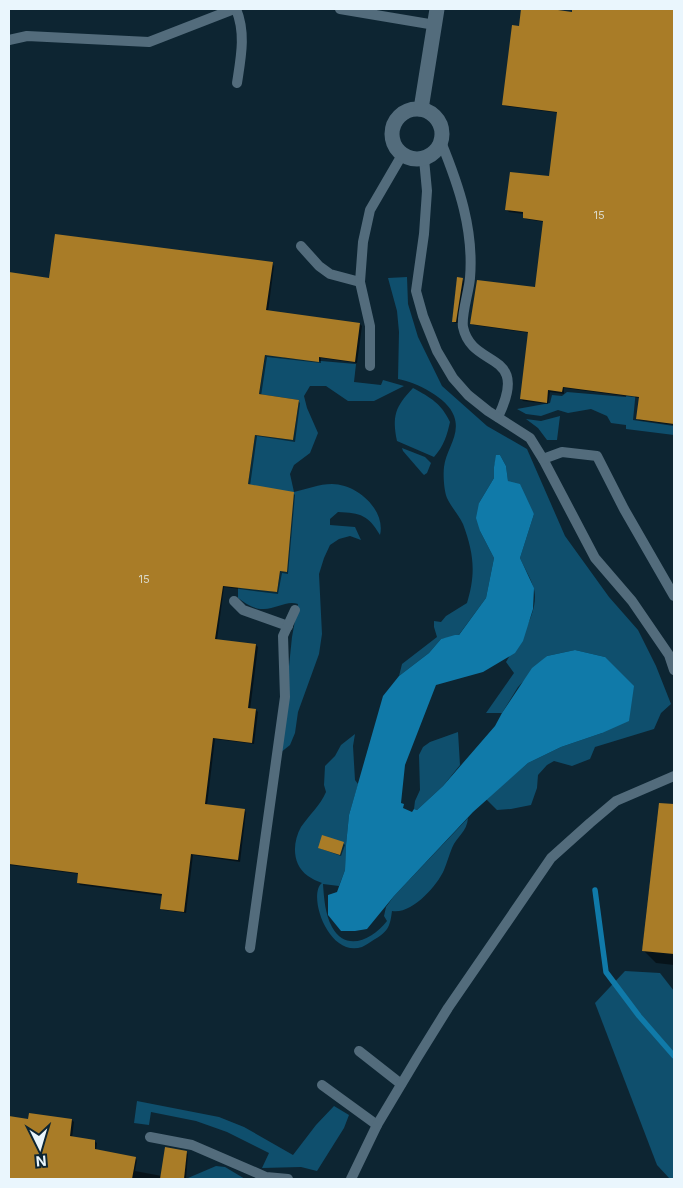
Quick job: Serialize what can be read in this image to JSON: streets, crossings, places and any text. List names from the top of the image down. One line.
{"house_numbers":["15","15"],"north":"bottom"}
